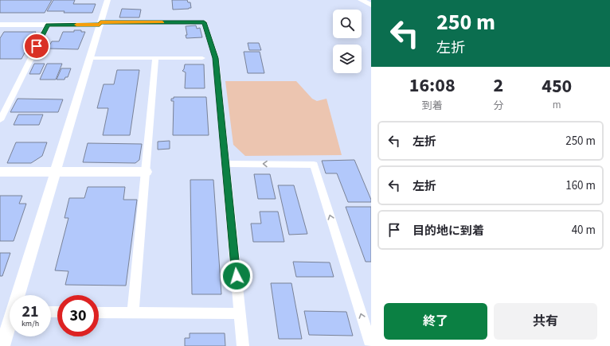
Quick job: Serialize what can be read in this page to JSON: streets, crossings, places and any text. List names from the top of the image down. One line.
{"page":{"turn":["250 m","左折"],"eta":["16:08","到着","2","分","450","m"],"list":[{"name":"左折","value":"250 m"},{"name":"左折","value":"160 m"},{"name":"目的地に到着","value":"40 m"}],"speed":"21 km/h","limit":"30","buttons":["終了","共有"]}}
